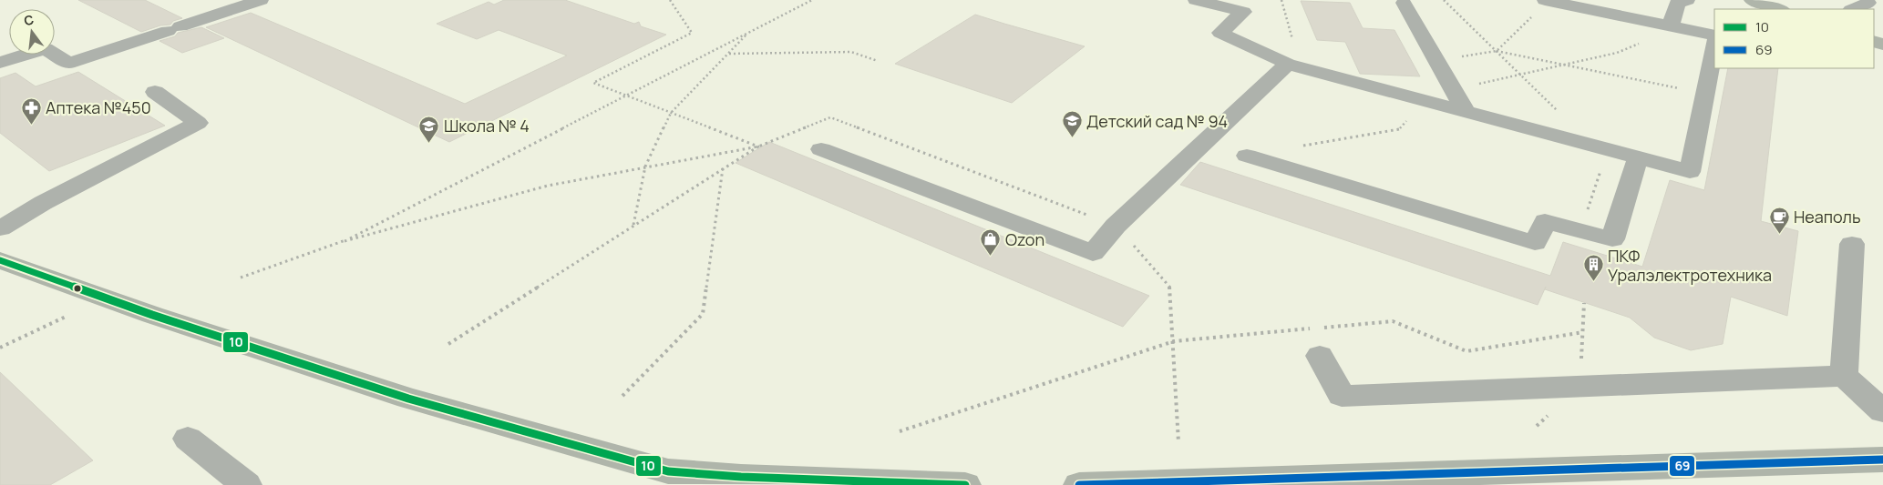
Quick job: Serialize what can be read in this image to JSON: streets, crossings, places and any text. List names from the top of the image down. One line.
{"places":{"pharmacy":["Аптека №450"],"school or university":["Детский сад № 94","Школа № 4"],"cafe":["Неаполь"],"shop":["Ozon"],"building":["ПКФ Уралэлектротехника"]},"lines":["transit line 10","transit line 69"],"legend":["10","69"],"north":"top"}
